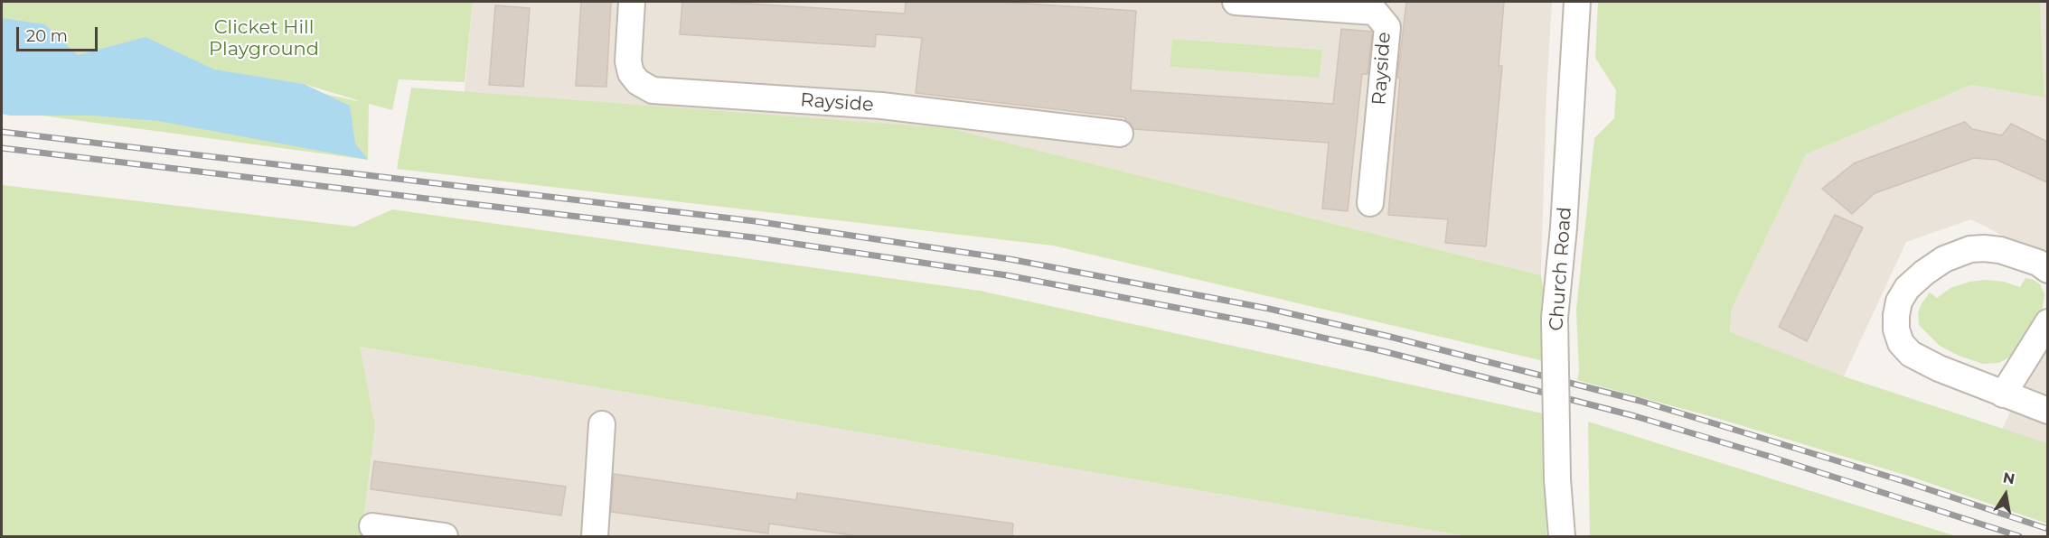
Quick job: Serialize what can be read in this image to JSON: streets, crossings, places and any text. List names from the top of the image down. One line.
{"streets":{"street":["Rayside","Church Road"]},"parks":["Clicket Hill Playground"],"scale_bar":"20 m","north":"top"}
